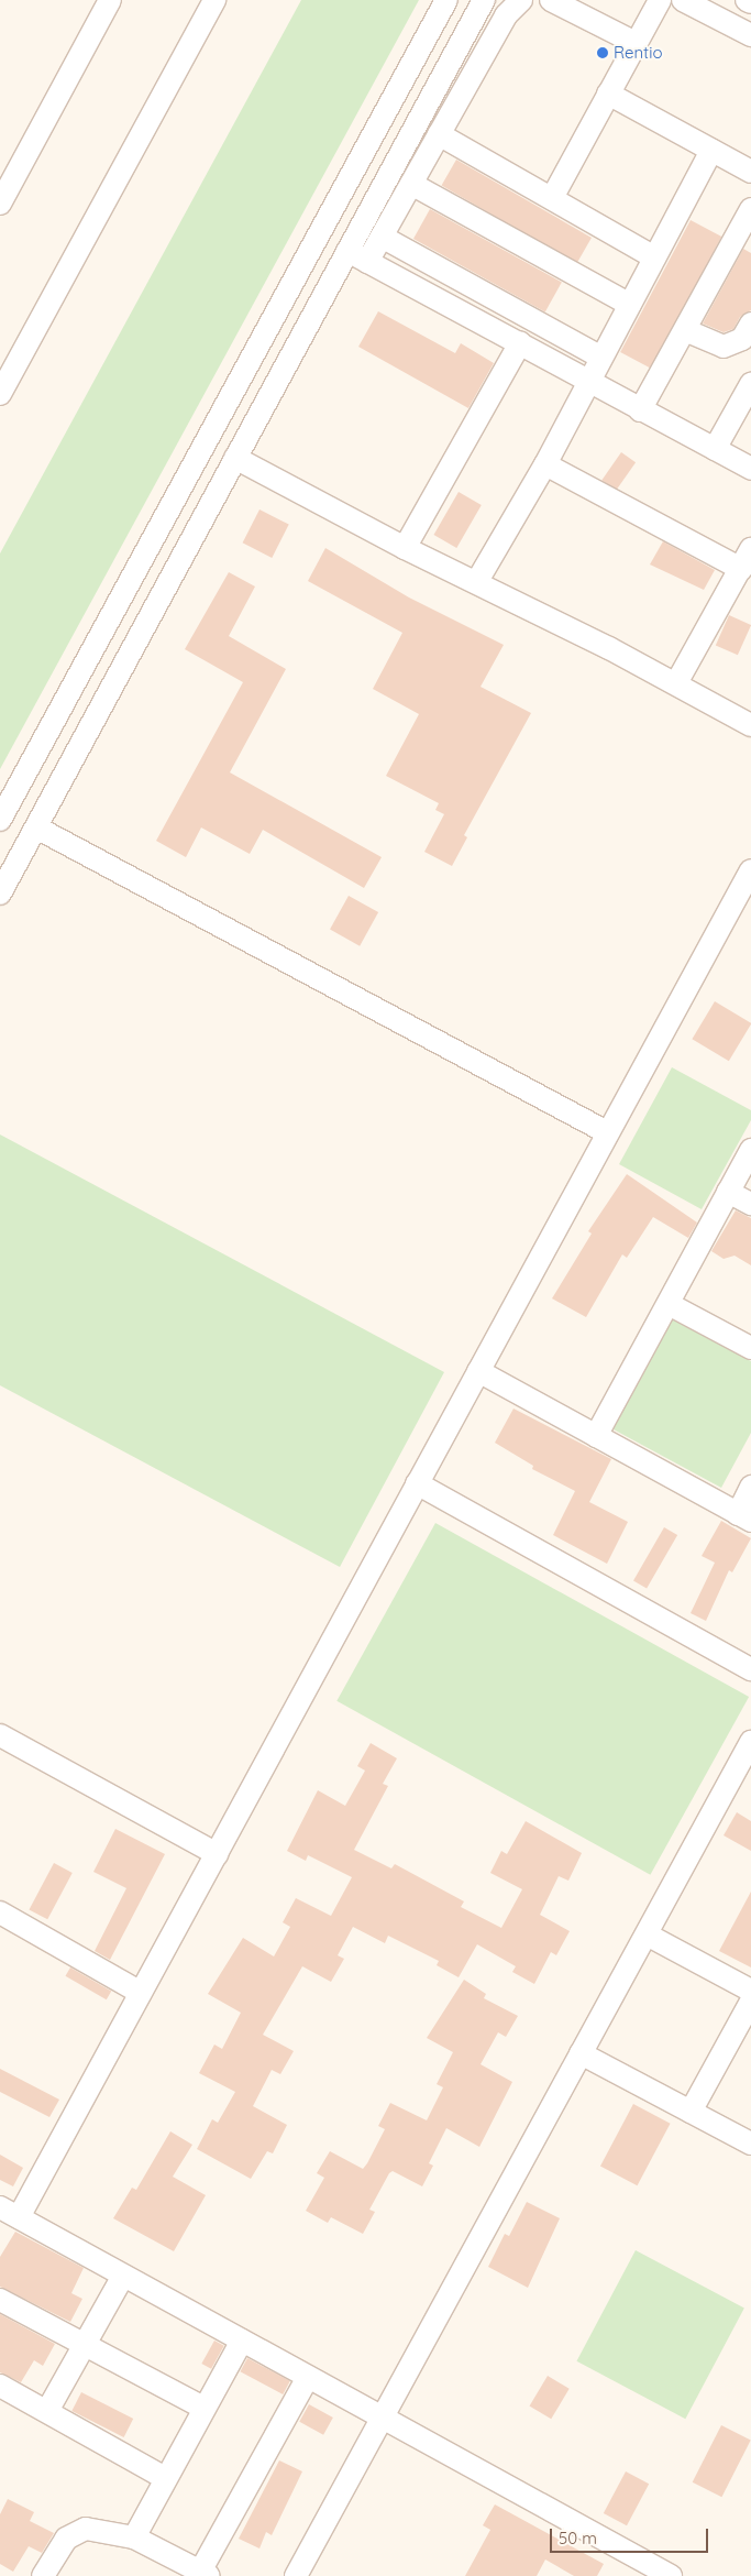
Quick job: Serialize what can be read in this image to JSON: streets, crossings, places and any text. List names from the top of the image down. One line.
{"places":["Rentio"],"scale_bar":"50 m"}
